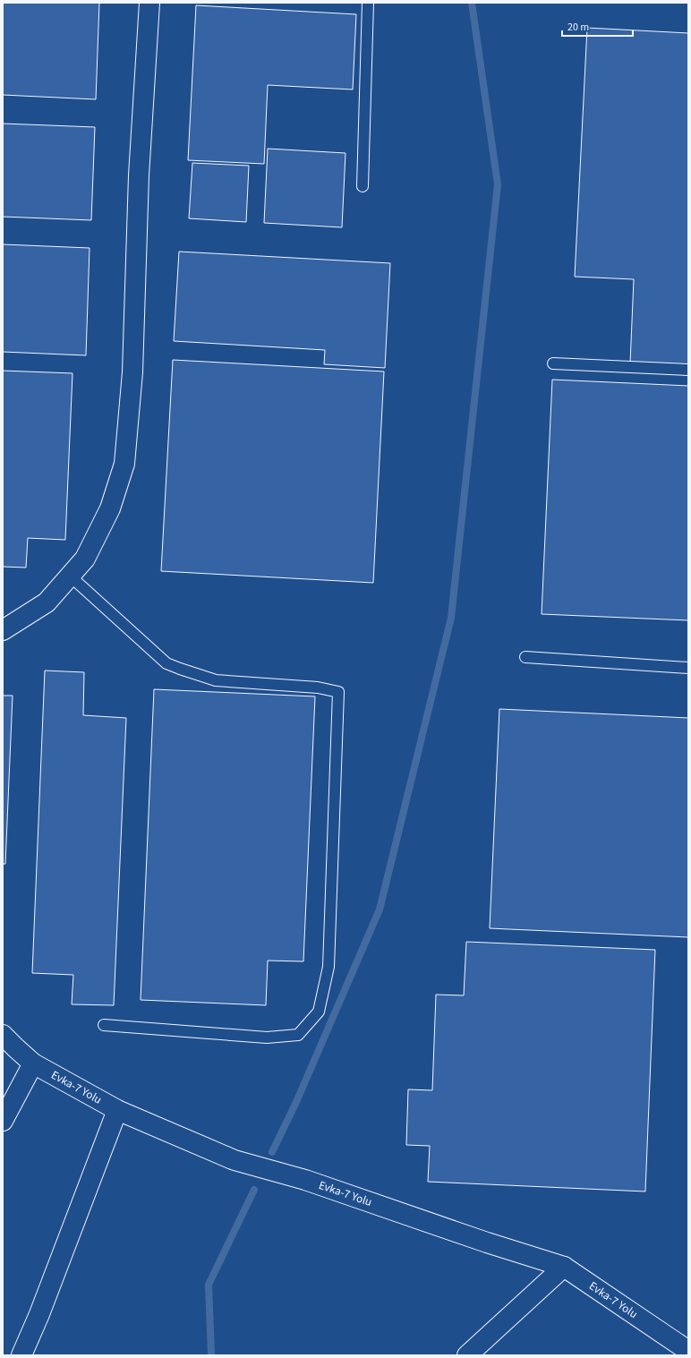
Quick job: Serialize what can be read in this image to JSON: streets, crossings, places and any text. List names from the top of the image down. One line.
{"streets":{"street":["Evka-7 Yolu"]},"scale_bar":"20 m"}
